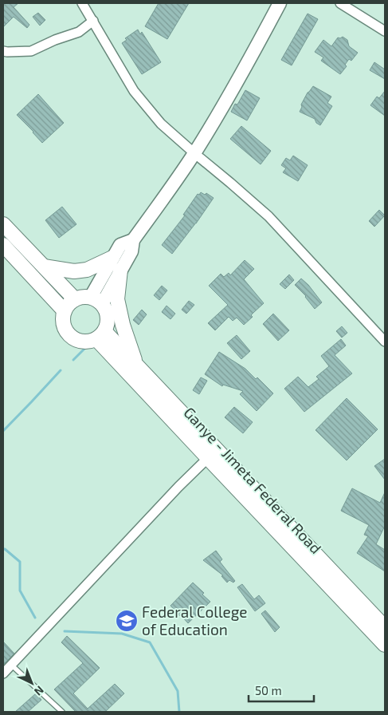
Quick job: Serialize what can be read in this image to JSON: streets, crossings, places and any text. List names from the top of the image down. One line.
{"streets":{"main road":["Ganye - Jimeta Federal Road"]},"places":{"school or university":["Federal College of Education"]},"scale_bar":"50 m","north":"bottom right"}
